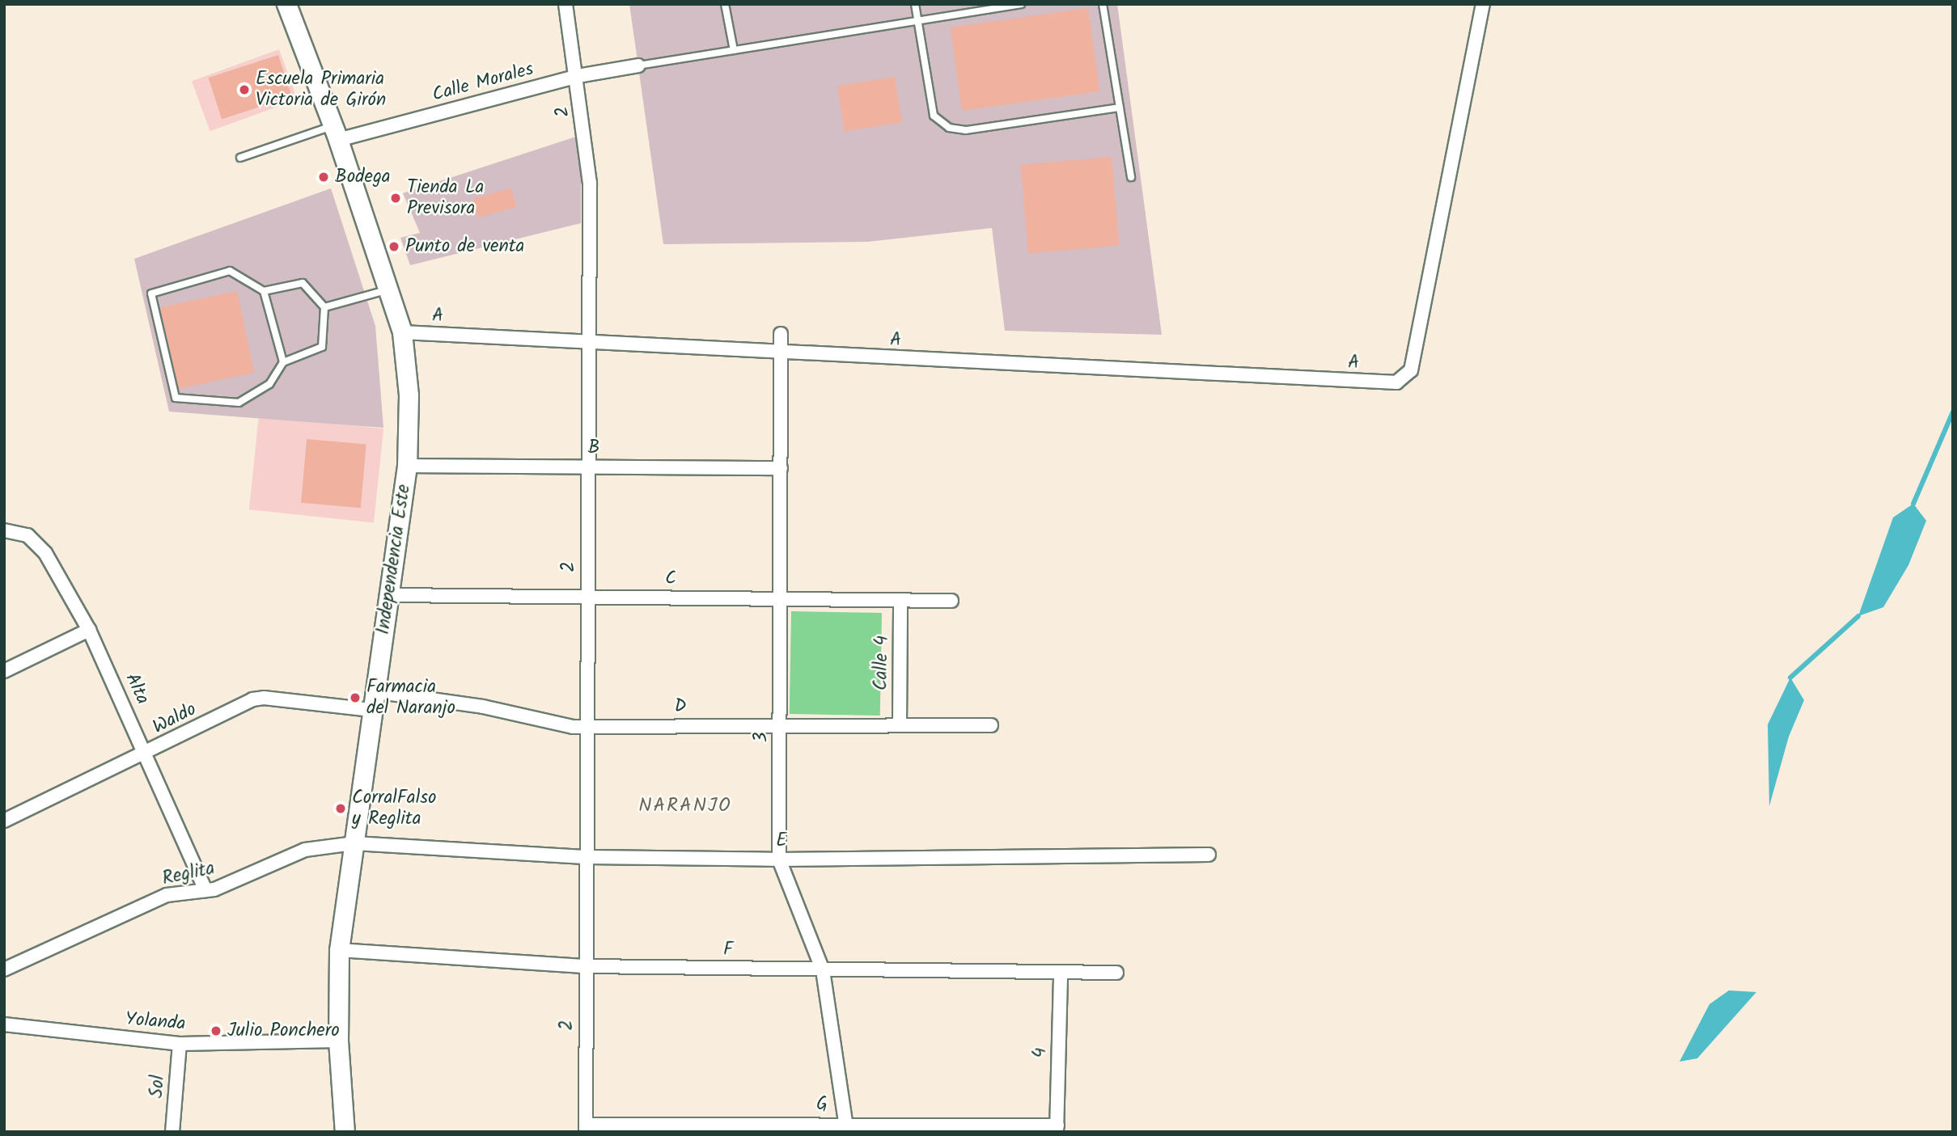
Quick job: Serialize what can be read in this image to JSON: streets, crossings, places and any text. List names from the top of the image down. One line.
{"streets":{"main road":["Independencia Este"],"street":["Calle Morales","2","A","B","C","Calle 4","Alta","D","Waldo","3","E","Reglita","F","Yolanda","4","Sol","G"]},"crossings":[["Calle Morales","2"],["Calle Morales","Independencia Este"],["2","A"],["2","B"],["2","C"],["2","D"],["2","E"],["2","F"],["2","G"],["A","Independencia Este"],["A","3"],["B","Independencia Este"],["B","3"],["Independencia Este","C"],["Independencia Este","D"],["Independencia Este","Waldo"],["Independencia Este","E"],["Independencia Este","Reglita"],["Independencia Este","F"],["Independencia Este","Yolanda"],["C","Calle 4"],["C","3"],["Calle 4","D"],["Alta","Waldo"],["Alta","Reglita"],["D","Waldo"],["D","3"],["3","E"],["3","F"],["3","G"],["E","Reglita"],["F","4"],["Yolanda","Sol"],["4","G"]],"districts":["NARANJO"],"places":["Escuela Primaria Victoria de Girón","Bodega","Tienda La Previsora","Punto de venta","Farmacia del Naranjo","CorralFalso y Reglita","Julio Ponchero"]}
